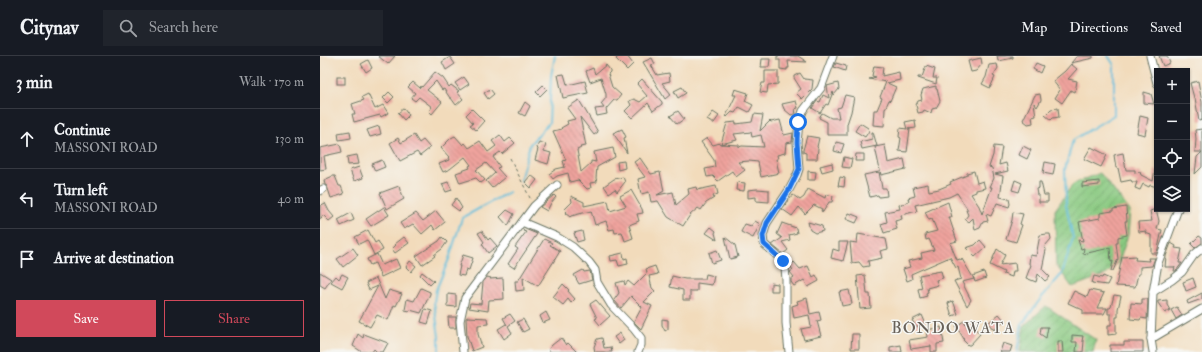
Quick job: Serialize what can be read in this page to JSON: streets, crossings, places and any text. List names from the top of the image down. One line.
{"districts":["BONDO WATA"],"page":{"header":"Citynav","search":"Search here","nav":["Map","Directions","Saved"],"heading":["3 min","Walk · 170 m"],"map_buttons":["+","−"],"list":[["Continue","MASSONI ROAD","130 m"],["Turn left","MASSONI ROAD","40 m"],"Arrive at destination"],"buttons":["Save","Share"]}}
